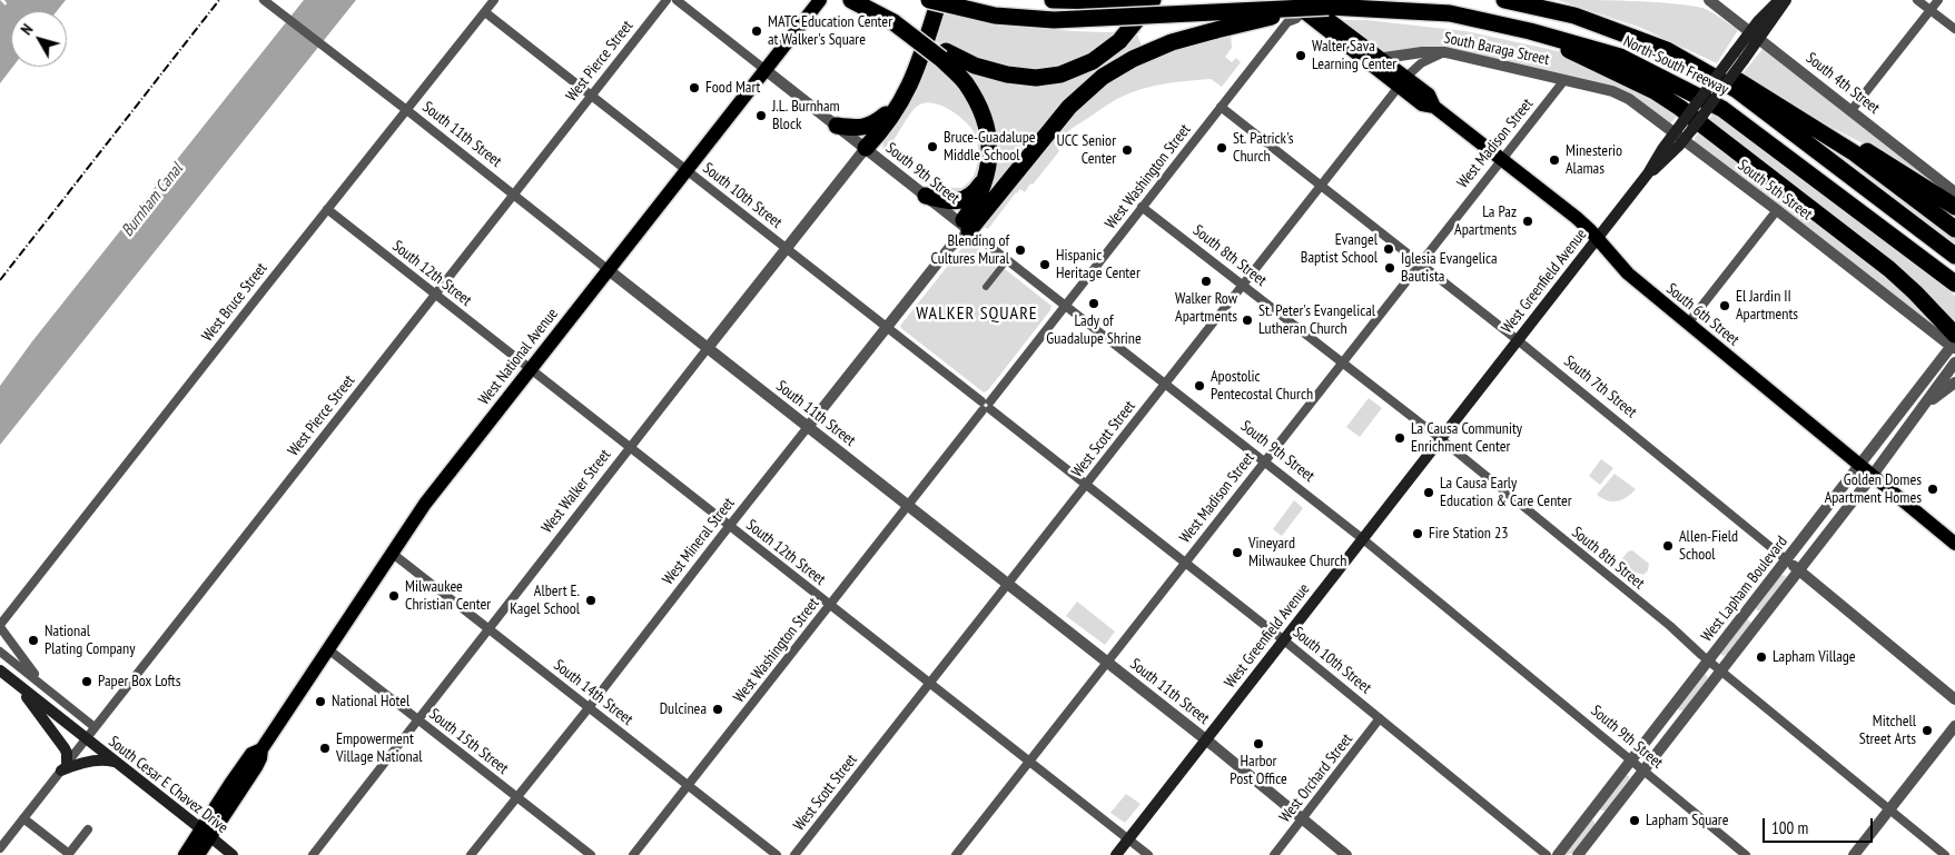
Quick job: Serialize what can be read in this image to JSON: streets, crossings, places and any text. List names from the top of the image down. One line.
{"streets":{"highway":["North-South Freeway"],"main road":["West Greenfield Avenue","South 6th Street","West National Avenue","South Cesar E Chavez Drive"],"street":["South Baraga Street","West Pierce Street","South 4th Street","South 11th Street","West Madison Street","South 9th Street","West Washington Street","South 5th Street","South 10th Street","South 8th Street","South 12th Street","West Bruce Street","South 7th Street","West Scott Street","West Walker Street","West Mineral Street","West Lapham Boulevard","South 14th Street","South 15th Street","West Orchard Street"]},"crossings":[["South Baraga Street","West Madison Street"],["South Baraga Street","South 5th Street"],["South Baraga Street","South 6th Street"],["South Baraga Street","West Scott Street"],["West Pierce Street","South 11th Street"],["West Pierce Street","South 10th Street"],["West Pierce Street","South 12th Street"],["West Pierce Street","South Cesar E Chavez Drive"],["North-South Freeway","West Washington Street"],["North-South Freeway","South 6th Street"],["South 4th Street","West Greenfield Avenue"],["South 11th Street","West Madison Street"],["South 11th Street","West Washington Street"],["South 11th Street","West Greenfield Avenue"],["South 11th Street","West Bruce Street"],["South 11th Street","West National Avenue"],["South 11th Street","West Scott Street"],["South 11th Street","West Walker Street"],["South 11th Street","West Mineral Street"],["South 11th Street","West Orchard Street"],["West Madison Street","South 9th Street"],["West Madison Street","South 5th Street"],["West Madison Street","South 10th Street"],["West Madison Street","South 8th Street"],["West Madison Street","South 12th Street"],["West Madison Street","South 6th Street"],["West Madison Street","South 7th Street"],["South 9th Street","West Washington Street"],["South 9th Street","West Greenfield Avenue"],["South 9th Street","West National Avenue"],["South 9th Street","West Scott Street"],["South 9th Street","West Walker Street"],["South 9th Street","West Mineral Street"],["South 9th Street","West Lapham Boulevard"],["West Washington Street","South 10th Street"],["West Washington Street","South 8th Street"],["West Washington Street","South 12th Street"],["West Washington Street","South 6th Street"],["West Washington Street","South 7th Street"],["West Washington Street","South 14th Street"],["South 5th Street","West Greenfield Avenue"],["South 5th Street","West Lapham Boulevard"],["South 10th Street","West Greenfield Avenue"],["South 10th Street","West Bruce Street"],["South 10th Street","West National Avenue"],["South 10th Street","West Scott Street"],["South 10th Street","West Walker Street"],["South 10th Street","West Mineral Street"],["South 10th Street","West Orchard Street"],["South 8th Street","West Greenfield Avenue"],["South 8th Street","West Scott Street"],["South 8th Street","West Lapham Boulevard"],["South 12th Street","West Greenfield Avenue"],["South 12th Street","West Bruce Street"],["South 12th Street","West National Avenue"],["South 12th Street","West Scott Street"],["South 12th Street","West Walker Street"],["South 12th Street","West Mineral Street"],["West Greenfield Avenue","South 6th Street"],["West Greenfield Avenue","South 7th Street"],["South 6th Street","West Scott Street"],["South 6th Street","West Lapham Boulevard"],["West National Avenue","South 14th Street"],["West National Avenue","South 15th Street"],["West National Avenue","South Cesar E Chavez Drive"],["South 7th Street","West Scott Street"],["South 7th Street","West Lapham Boulevard"],["West Walker Street","South 14th Street"],["West Walker Street","South 15th Street"],["West Mineral Street","South 14th Street"],["West Mineral Street","South 15th Street"]],"districts":["WALKER SQUARE"],"water":["Burnham Canal"],"places":["MATC Education Center at Walker's Square","Walter Sava Learning Center","Food Mart","J.L. Burnham Block","Bruce-Guadalupe Middle School","St. Patrick's Church","UCC Senior Center","Minesterio Alamas","La Paz Apartments","Evangel Baptist School","Blending of Cultures Mural","Hispanic Heritage Center","Iglesia Evangelica Bautista","Walker Row Apartments","Lady of Guadalupe Shrine","El Jardin II Apartments","St. Peter's Evangelical Lutheran Church","Apostolic Pentecostal Church","La Causa Community Enrichment Center","Golden Domes Apartment Homes","La Causa Early Education & Care Center","Fire Station 23","Allen-Field School","Vineyard Milwaukee Church","Milwaukee Christian Center","Albert E. Kagel School","National Plating Company","Lapham Village","Paper Box Lofts","National Hotel","Dulcinea","Mitchell Street Arts","Harbor Post Office","Empowerment Village National","Lapham Square"],"scale_bar":"100 m","north":"top left"}
